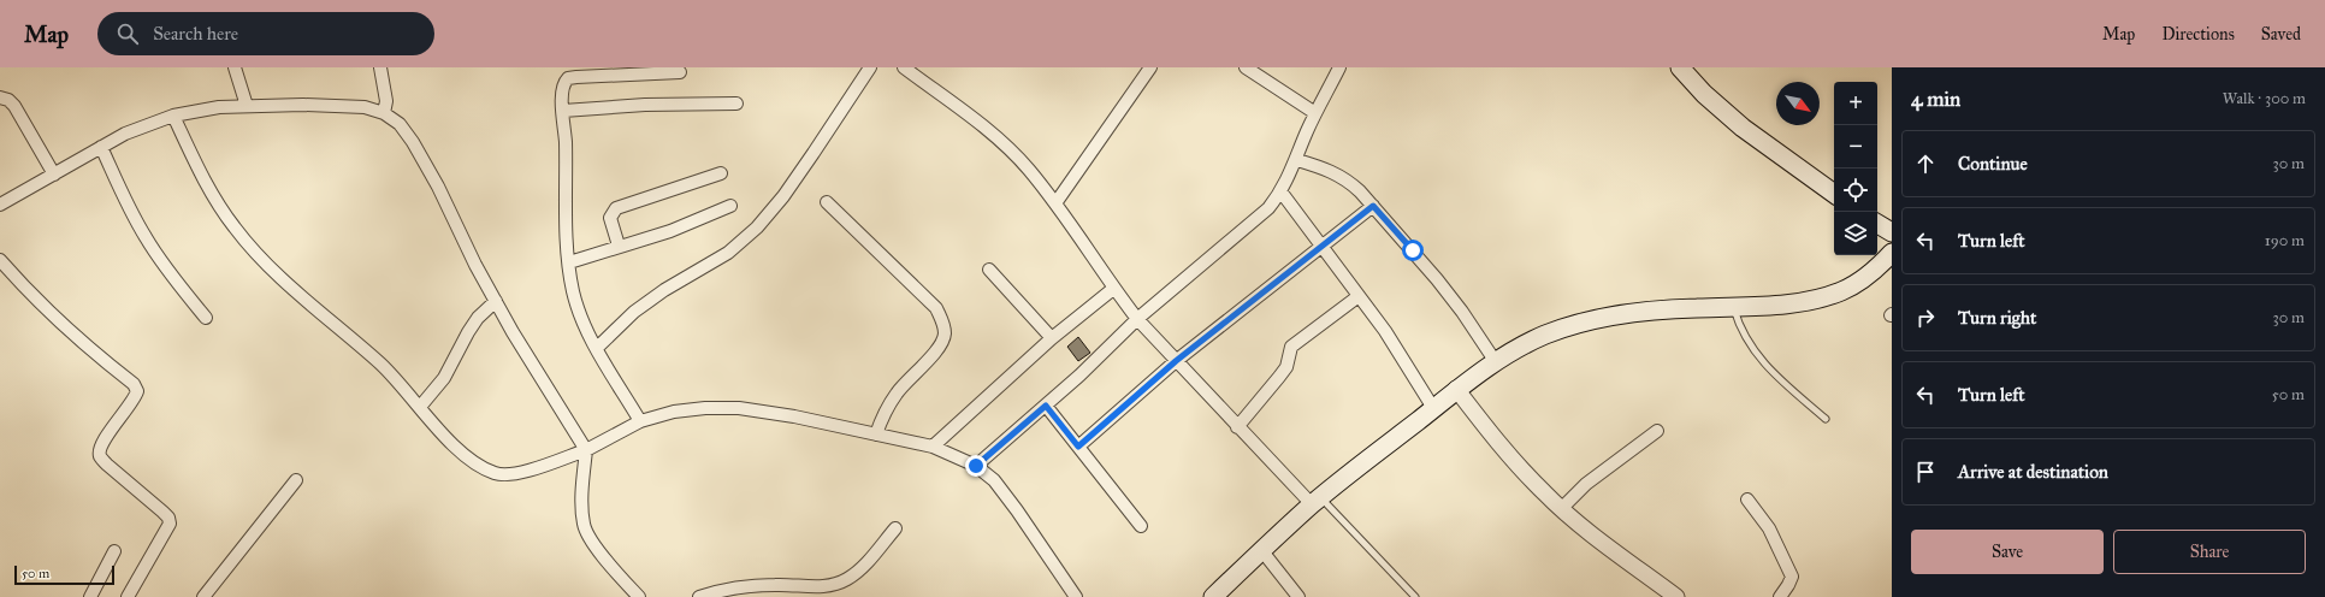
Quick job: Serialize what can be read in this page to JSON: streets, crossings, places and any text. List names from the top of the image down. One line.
{"scale_bar":"50 m","north":"bottom right","page":{"header":"Map","search":"Search here","nav":["Map","Directions","Saved"],"heading":["4 min","Walk · 300 m"],"map_buttons":["+","−"],"list":[["Continue","30 m"],["Turn left","190 m"],["Turn right","30 m"],["Turn left","50 m"],"Arrive at destination"],"buttons":["Save","Share"],"scale":"50 m"}}
